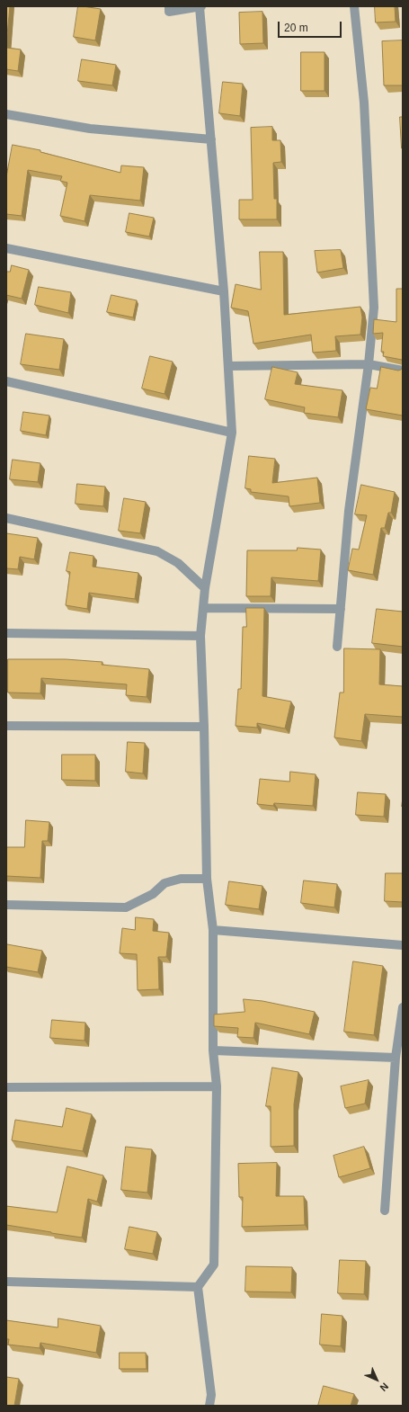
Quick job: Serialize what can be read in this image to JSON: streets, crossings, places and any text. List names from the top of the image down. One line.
{"scale_bar":"20 m","north":"bottom right"}
